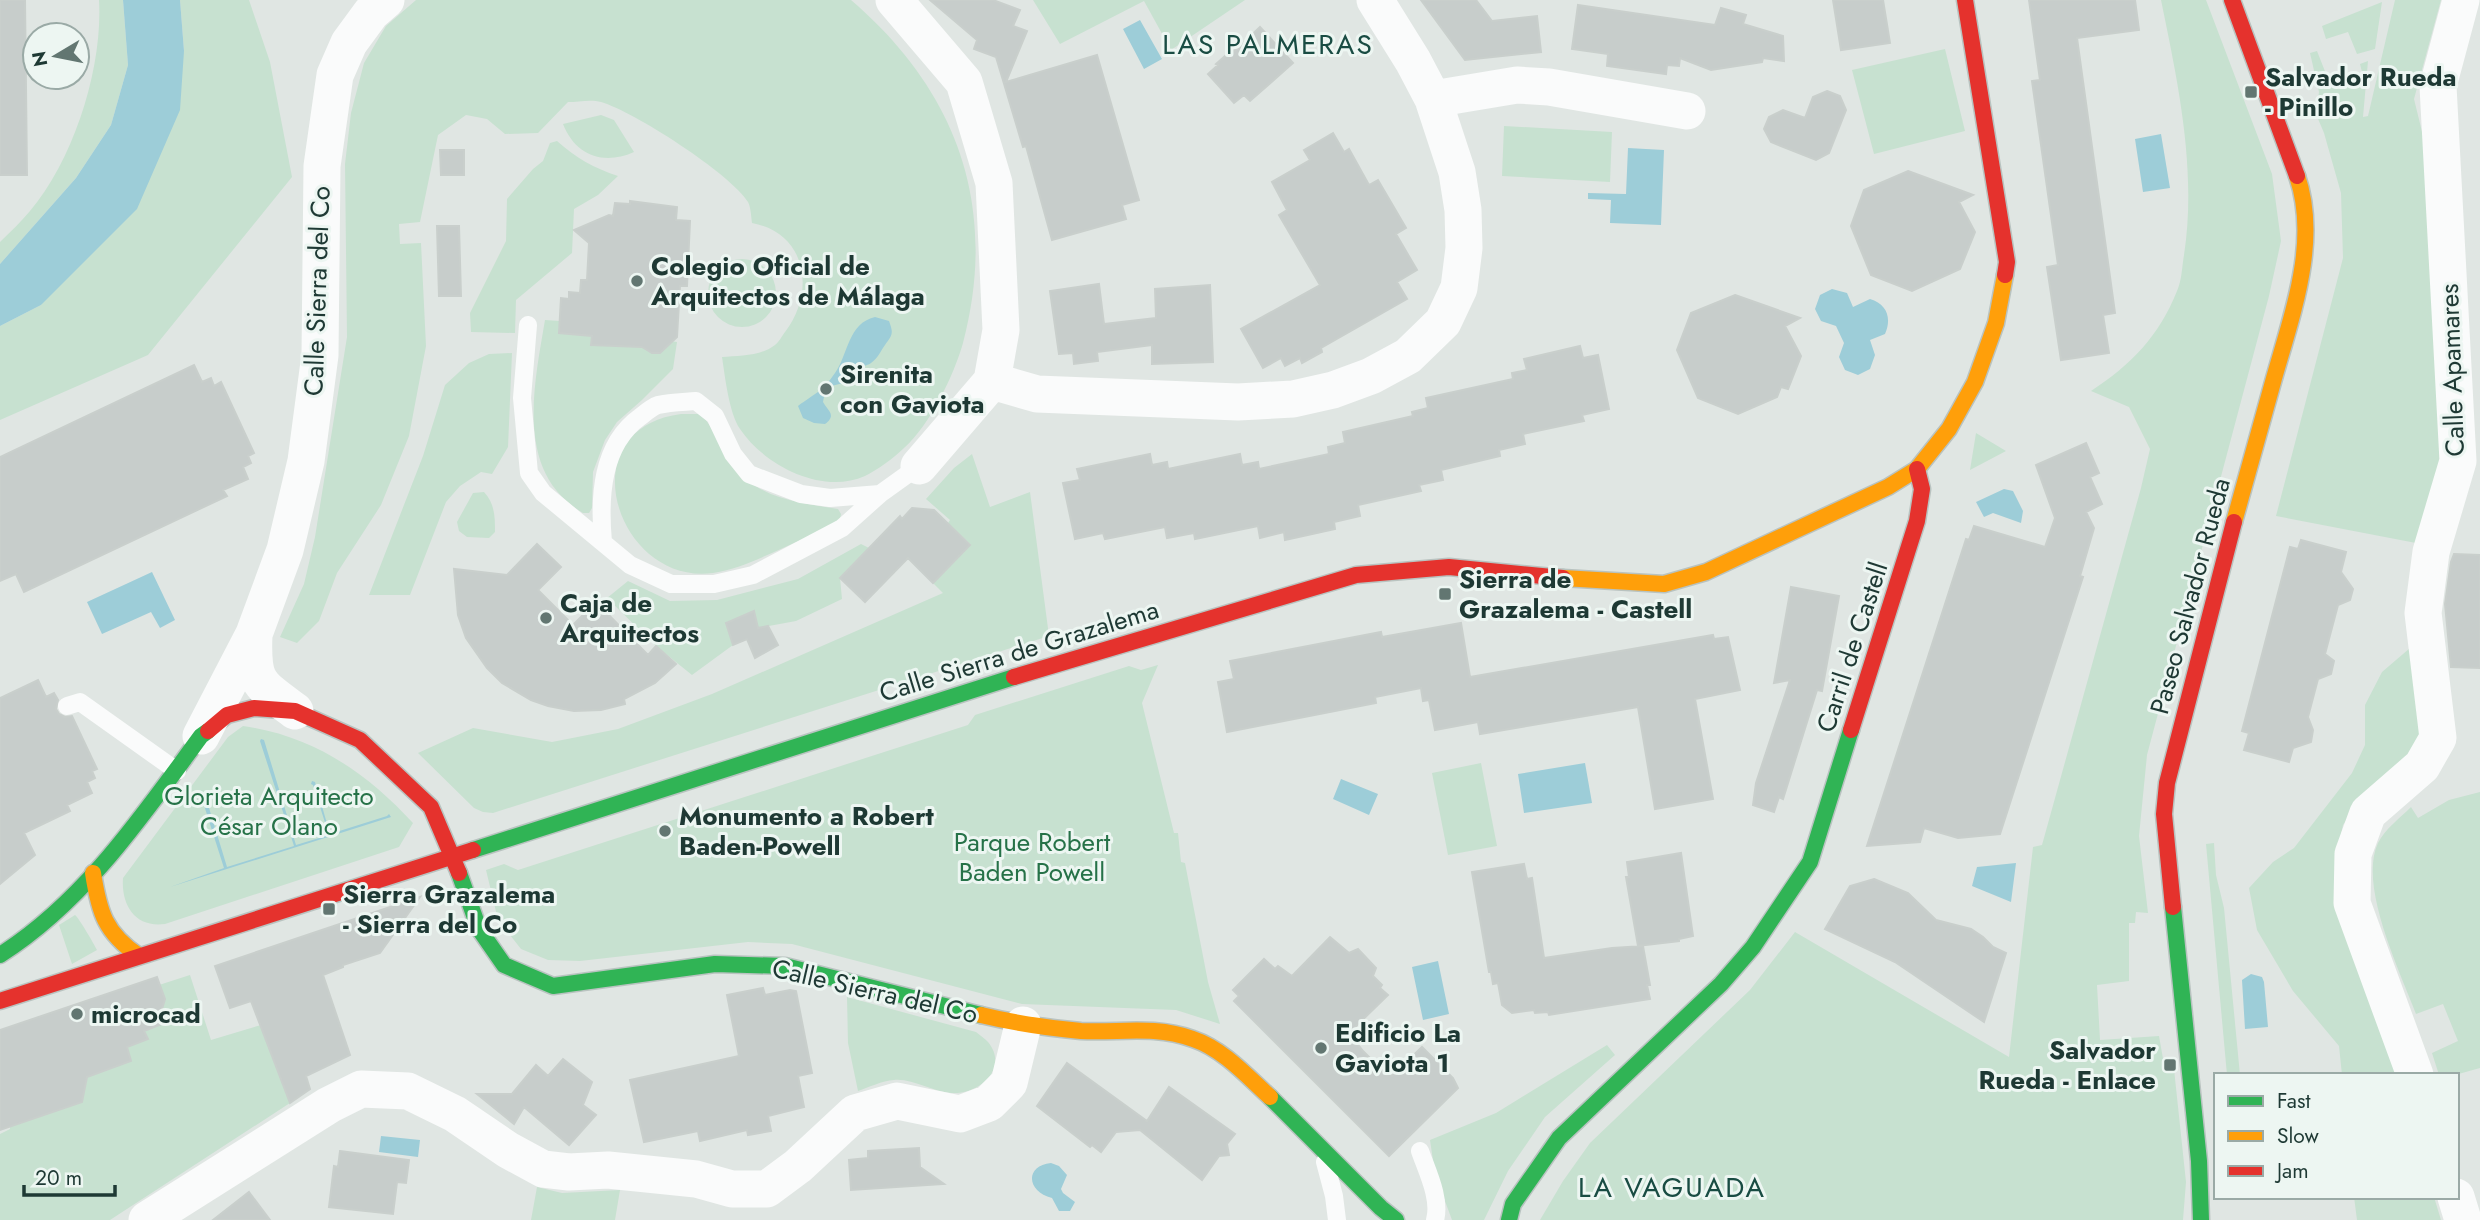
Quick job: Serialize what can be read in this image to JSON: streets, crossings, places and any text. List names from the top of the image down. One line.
{"streets":{"street":["Calle Sierra del Co","Calle Apamares","Paseo Salvador Rueda","Carril de Castell","Calle Sierra de Grazalema"]},"crossings":[["Calle Sierra del Co","Calle Sierra de Grazalema"],["Carril de Castell","Calle Sierra de Grazalema"]],"districts":["LAS PALMERAS","LA VAGUADA"],"parks":["Glorieta Arquitecto César Olano","Parque Robert Baden Powell"],"places":{"transit":["Salvador Rueda - Pinillo","Sierra de Grazalema - Castell","Sierra Grazalema - Sierra del Co","Salvador Rueda - Enlace"],"other":["Colegio Oficial de Arquitectos de Málaga","Sirenita con Gaviota","Caja de Arquitectos","Monumento a Robert Baden-Powell","microcad","Edificio La Gaviota 1"]},"legend":["Fast","Slow","Jam"],"scale_bar":"20 m","north":"left"}
